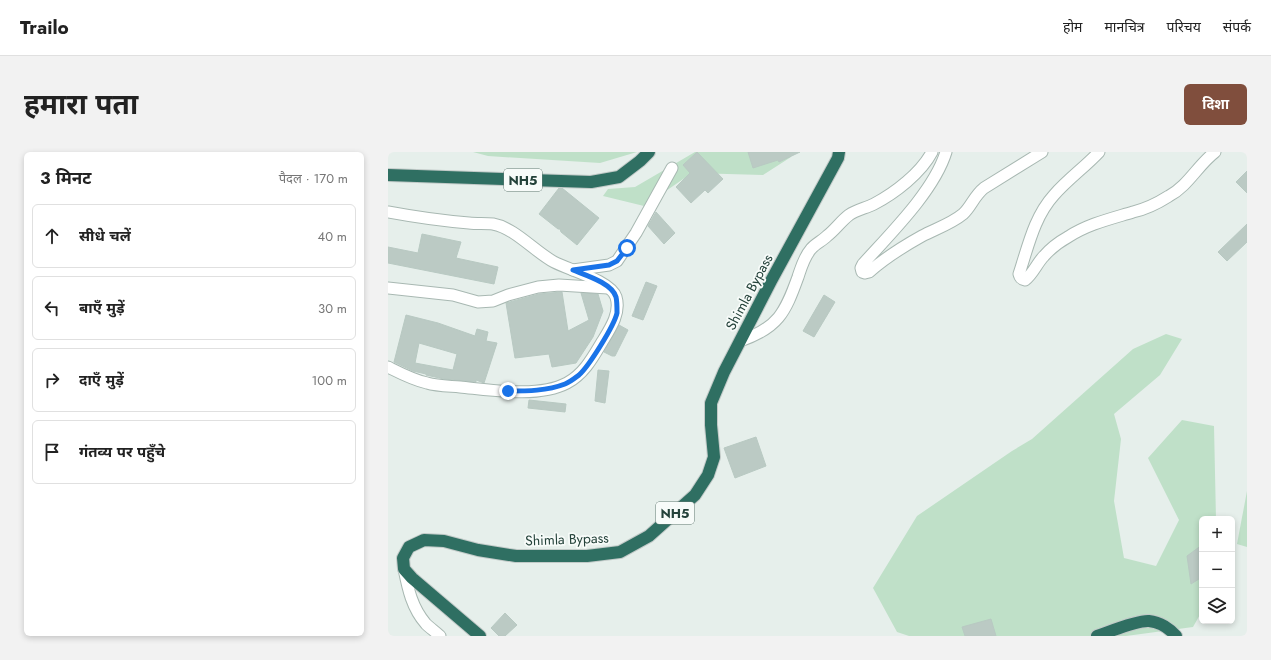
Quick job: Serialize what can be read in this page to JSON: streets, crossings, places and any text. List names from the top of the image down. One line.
{"streets":{"highway":["NH5","Shimla Bypass"]},"page":{"header":"Trailo","nav":["होम","मानचित्र","परिचय","संपर्क"],"title":"हमारा पता","buttons":"दिशा","heading":["3 मिनट","पैदल · 170 m"],"list":[["सीधे चलें","40 m"],["बाएँ मुड़ें","30 m"],["दाएँ मुड़ें","100 m"],"गंतव्य पर पहुँचे"],"map_buttons":["+","−"]}}
